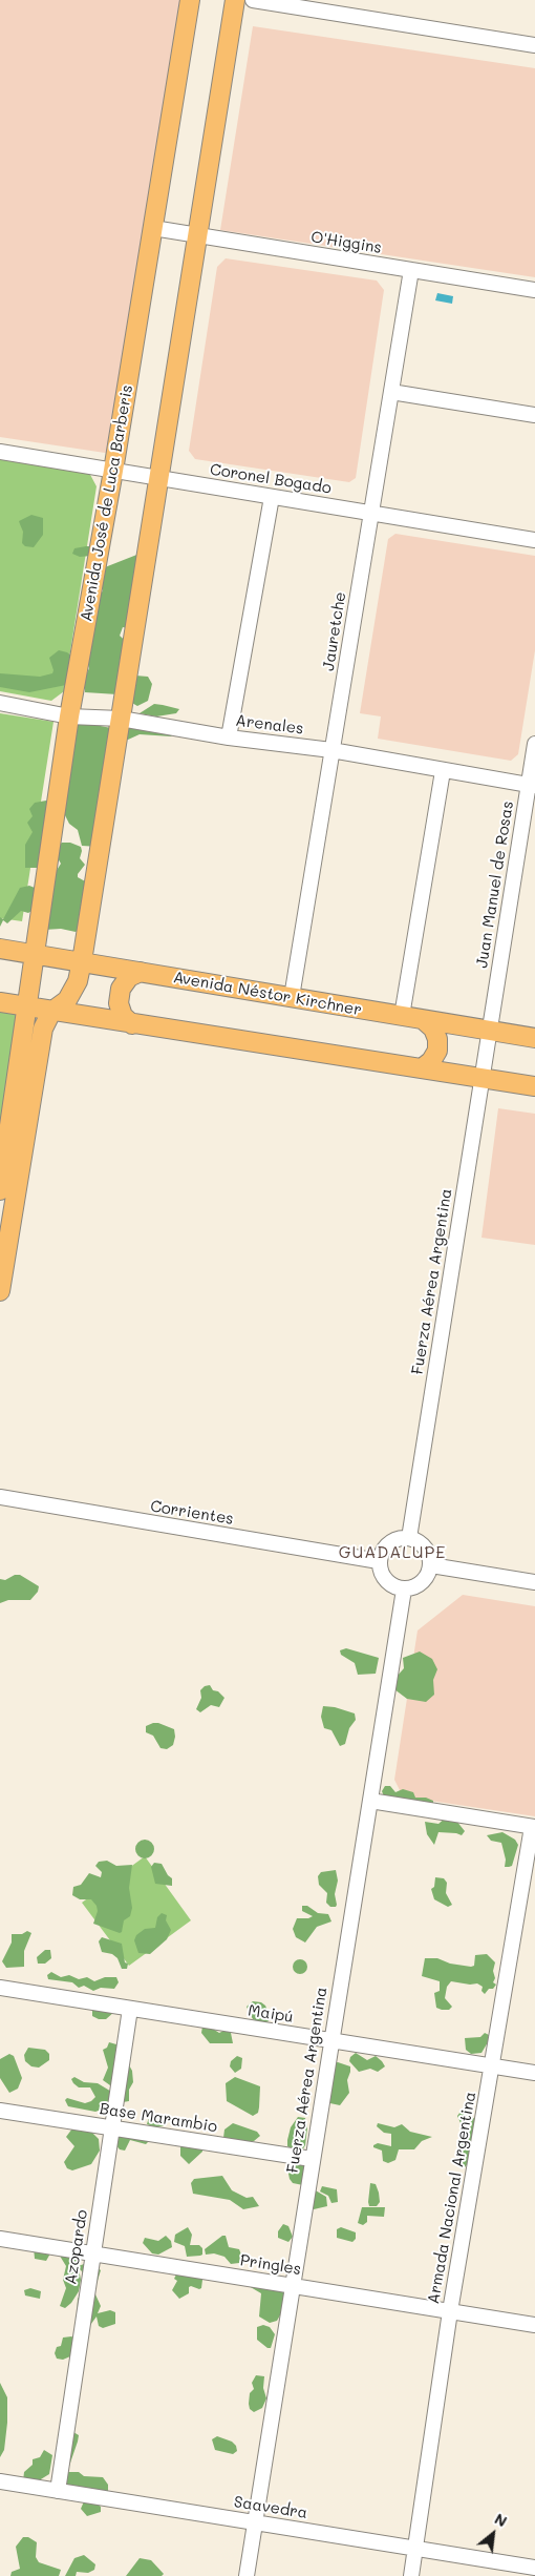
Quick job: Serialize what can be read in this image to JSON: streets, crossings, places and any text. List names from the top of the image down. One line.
{"streets":{"main road":["Avenida José de Luca Barberis","Avenida Néstor Kirchner"],"street":["O'Higgins","Coronel Bogado","Jauretche","Arenales","Juan Manuel de Rosas","Fuerza Aérea Argentina","Corrientes","Maipú","Base Marambio","Armada Nacional Argentina","Azopardo","Pringles","Saavedra"]},"crossings":[["O'Higgins","Avenida José de Luca Barberis"],["O'Higgins","Jauretche"],["Coronel Bogado","Avenida José de Luca Barberis"],["Coronel Bogado","Jauretche"],["Avenida José de Luca Barberis","Arenales"],["Avenida José de Luca Barberis","Avenida Néstor Kirchner"],["Jauretche","Arenales"],["Jauretche","Avenida Néstor Kirchner"],["Arenales","Juan Manuel de Rosas"],["Juan Manuel de Rosas","Avenida Néstor Kirchner"],["Juan Manuel de Rosas","Fuerza Aérea Argentina"],["Avenida Néstor Kirchner","Fuerza Aérea Argentina"],["Fuerza Aérea Argentina","Corrientes"],["Fuerza Aérea Argentina","Maipú"],["Fuerza Aérea Argentina","Base Marambio"],["Fuerza Aérea Argentina","Pringles"],["Fuerza Aérea Argentina","Saavedra"],["Maipú","Armada Nacional Argentina"],["Maipú","Azopardo"],["Base Marambio","Azopardo"],["Armada Nacional Argentina","Pringles"],["Armada Nacional Argentina","Saavedra"],["Azopardo","Pringles"],["Azopardo","Saavedra"]],"districts":["GUADALUPE"],"north":"top right"}
